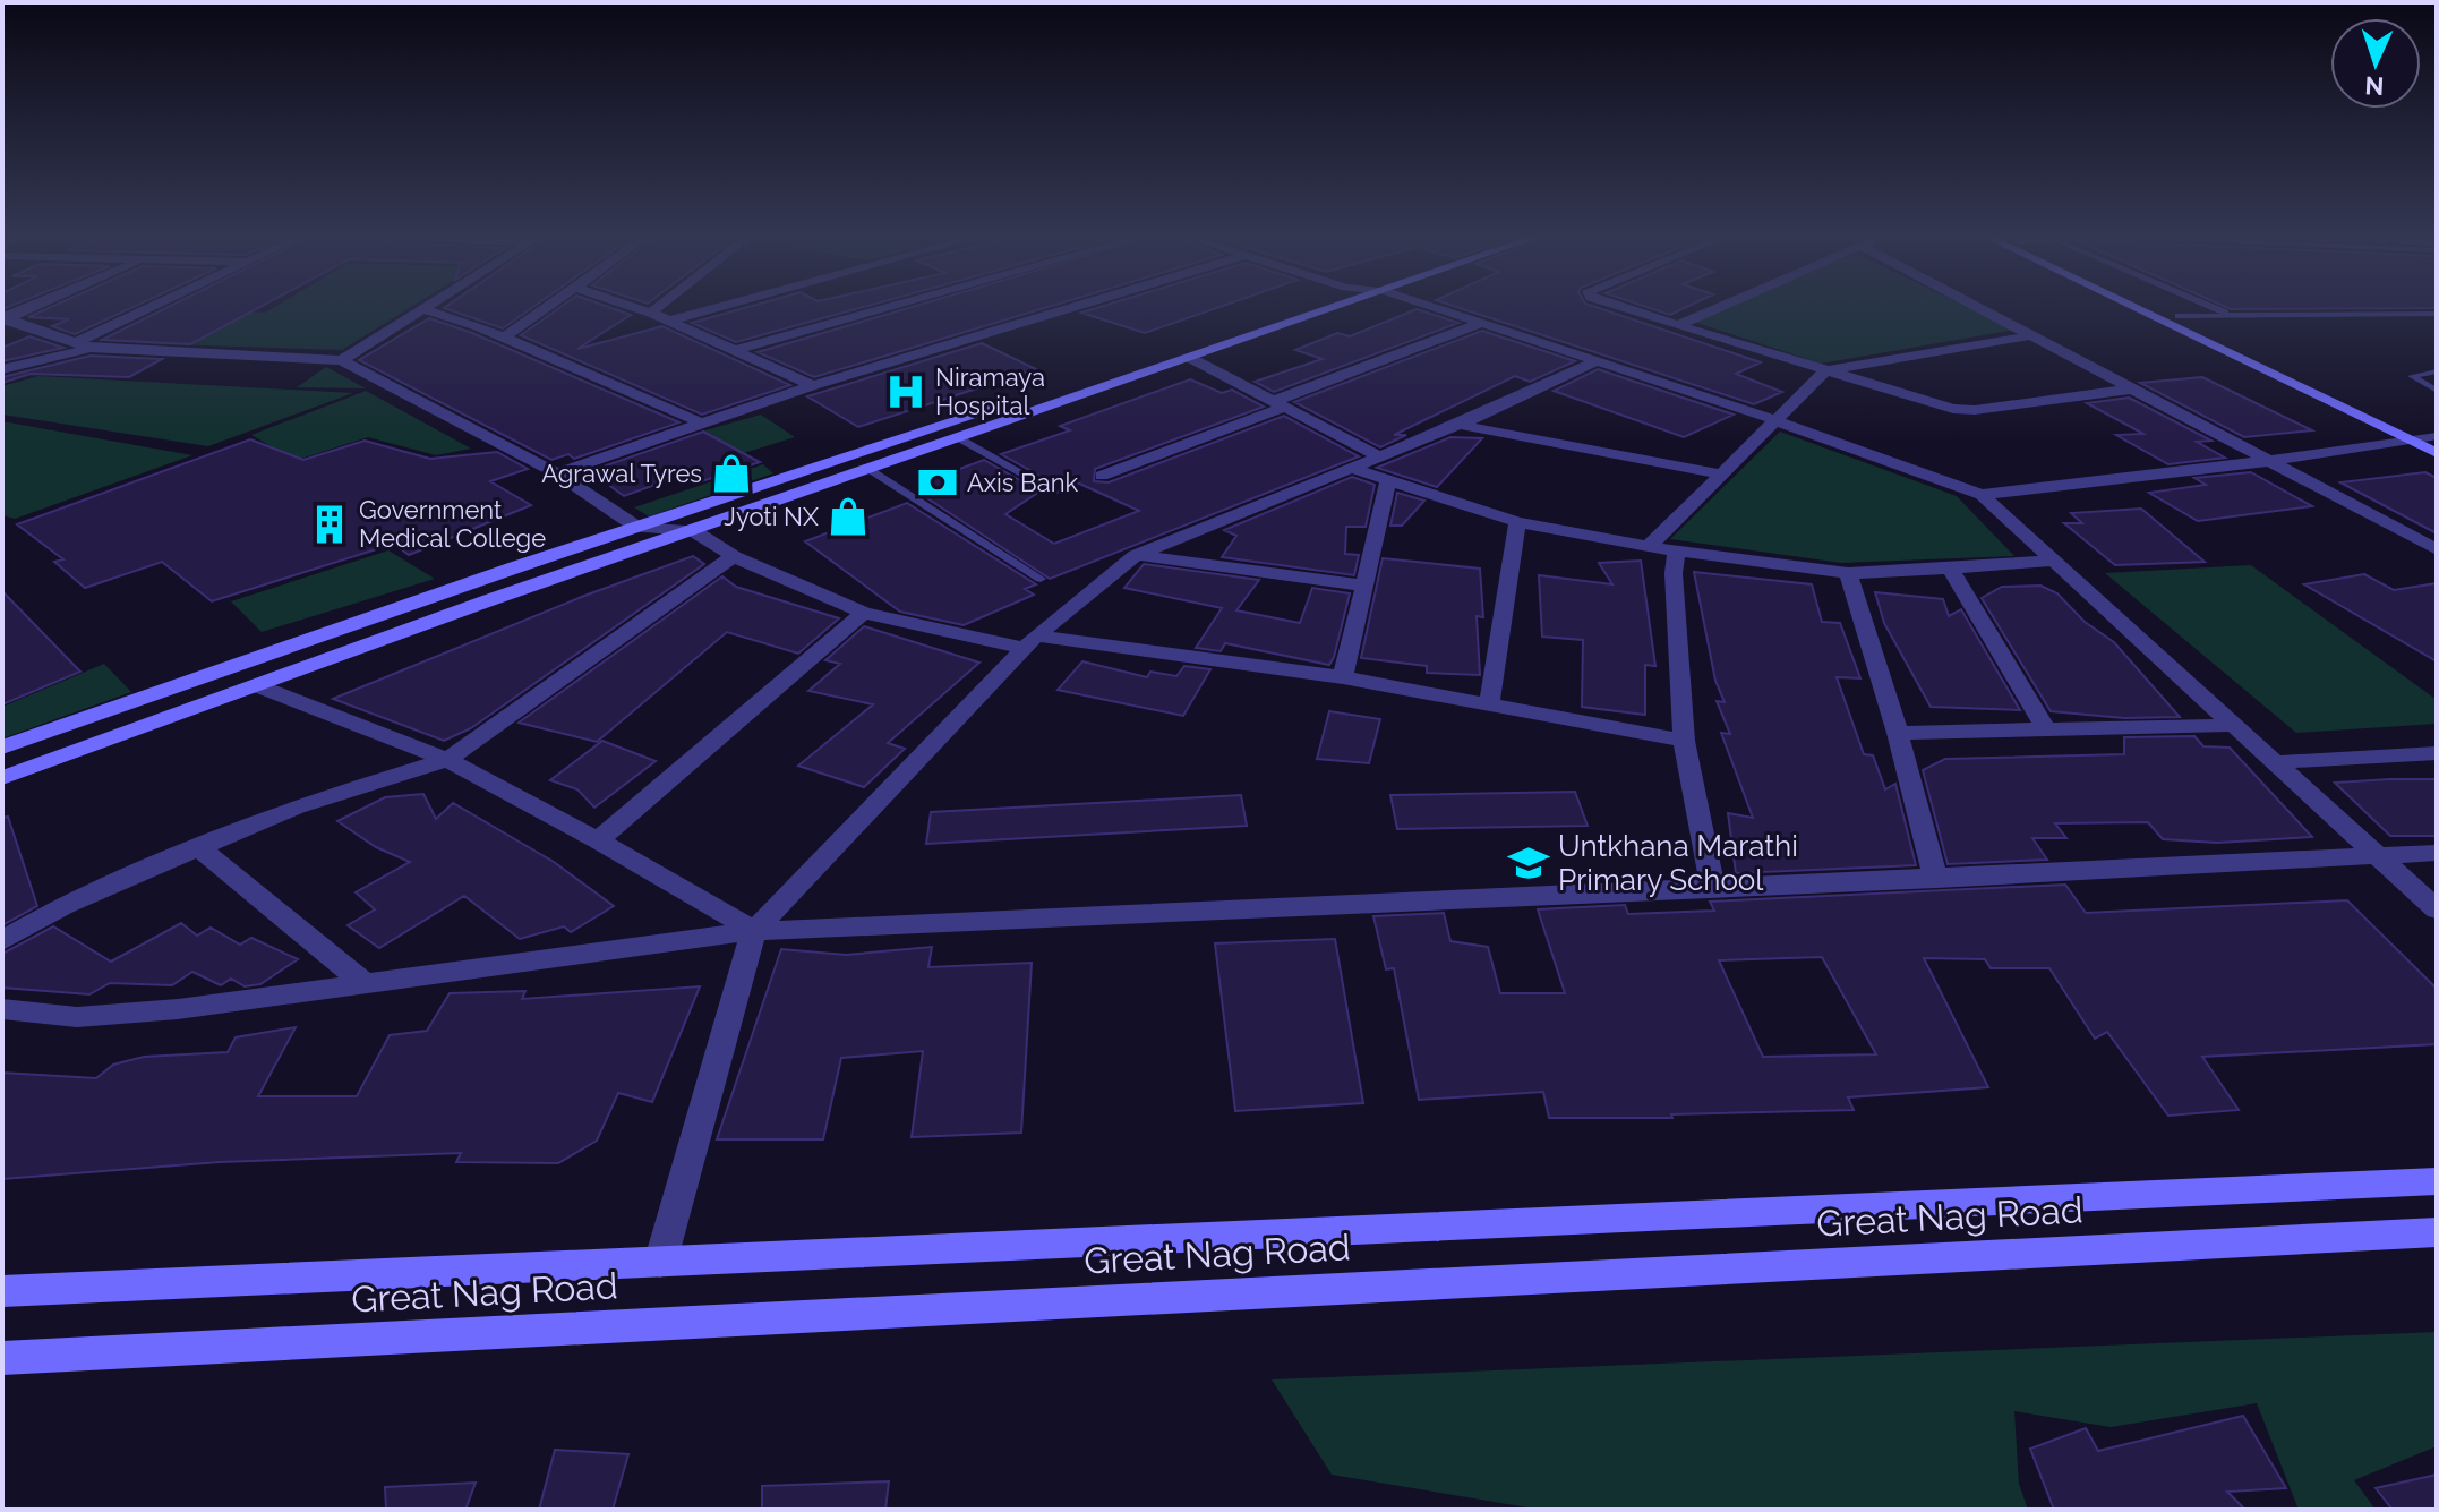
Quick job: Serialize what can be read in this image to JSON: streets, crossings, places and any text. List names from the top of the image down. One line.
{"streets":{"main road":["Great Nag Road"]},"places":{"hospital":["Niramaya Hospital"],"shop":["Agrawal Tyres","Jyoti NX"],"bank":["Axis Bank"],"building":["Government Medical College"],"school or university":["Untkhana Marathi Primary School"]},"north":"bottom"}
